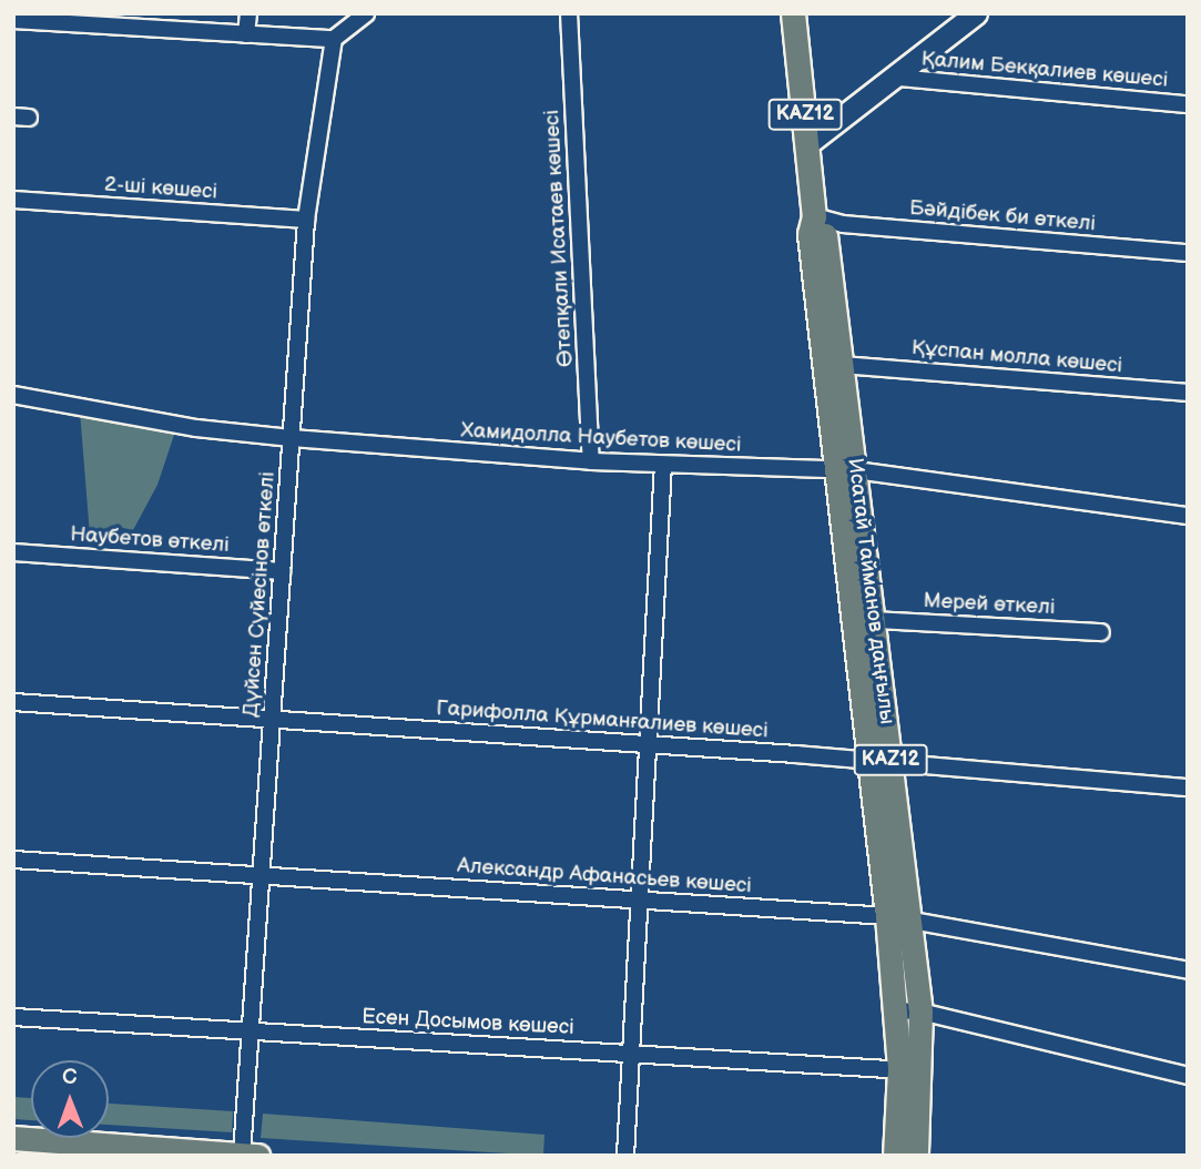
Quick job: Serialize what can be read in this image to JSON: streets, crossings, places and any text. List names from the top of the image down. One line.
{"streets":{"main road":["KAZ12","Исатай Тайманов даңғылы"],"street":["Қалим Бекқалиев көшесі","2-ші көшесі","Бәйдібек би өткелі","Өтепқали Исатаев көшесі","Құспан молла көшесі","Хамидолла Наубетов көшесі","Наубетов өткелі","Дүйсен Сүйесінов өткелі","Мерей өткелі","Гарифолла Құрманғалиев көшесі","Александр Афанасьев көшесі","Есен Досымов көшесі"]},"crossings":[["2-ші көшесі","Дүйсен Сүйесінов өткелі"],["Бәйдібек би өткелі","Исатай Тайманов даңғылы"],["Өтепқали Исатаев көшесі","Хамидолла Наубетов көшесі"],["Құспан молла көшесі","Исатай Тайманов даңғылы"],["Хамидолла Наубетов көшесі","Исатай Тайманов даңғылы"],["Хамидолла Наубетов көшесі","Дүйсен Сүйесінов өткелі"],["Наубетов өткелі","Дүйсен Сүйесінов өткелі"],["Исатай Тайманов даңғылы","Мерей өткелі"],["Исатай Тайманов даңғылы","Гарифолла Құрманғалиев көшесі"],["Исатай Тайманов даңғылы","Александр Афанасьев көшесі"],["Исатай Тайманов даңғылы","Есен Досымов көшесі"],["Дүйсен Сүйесінов өткелі","Гарифолла Құрманғалиев көшесі"],["Дүйсен Сүйесінов өткелі","Александр Афанасьев көшесі"],["Дүйсен Сүйесінов өткелі","Есен Досымов көшесі"]],"north":"top"}
